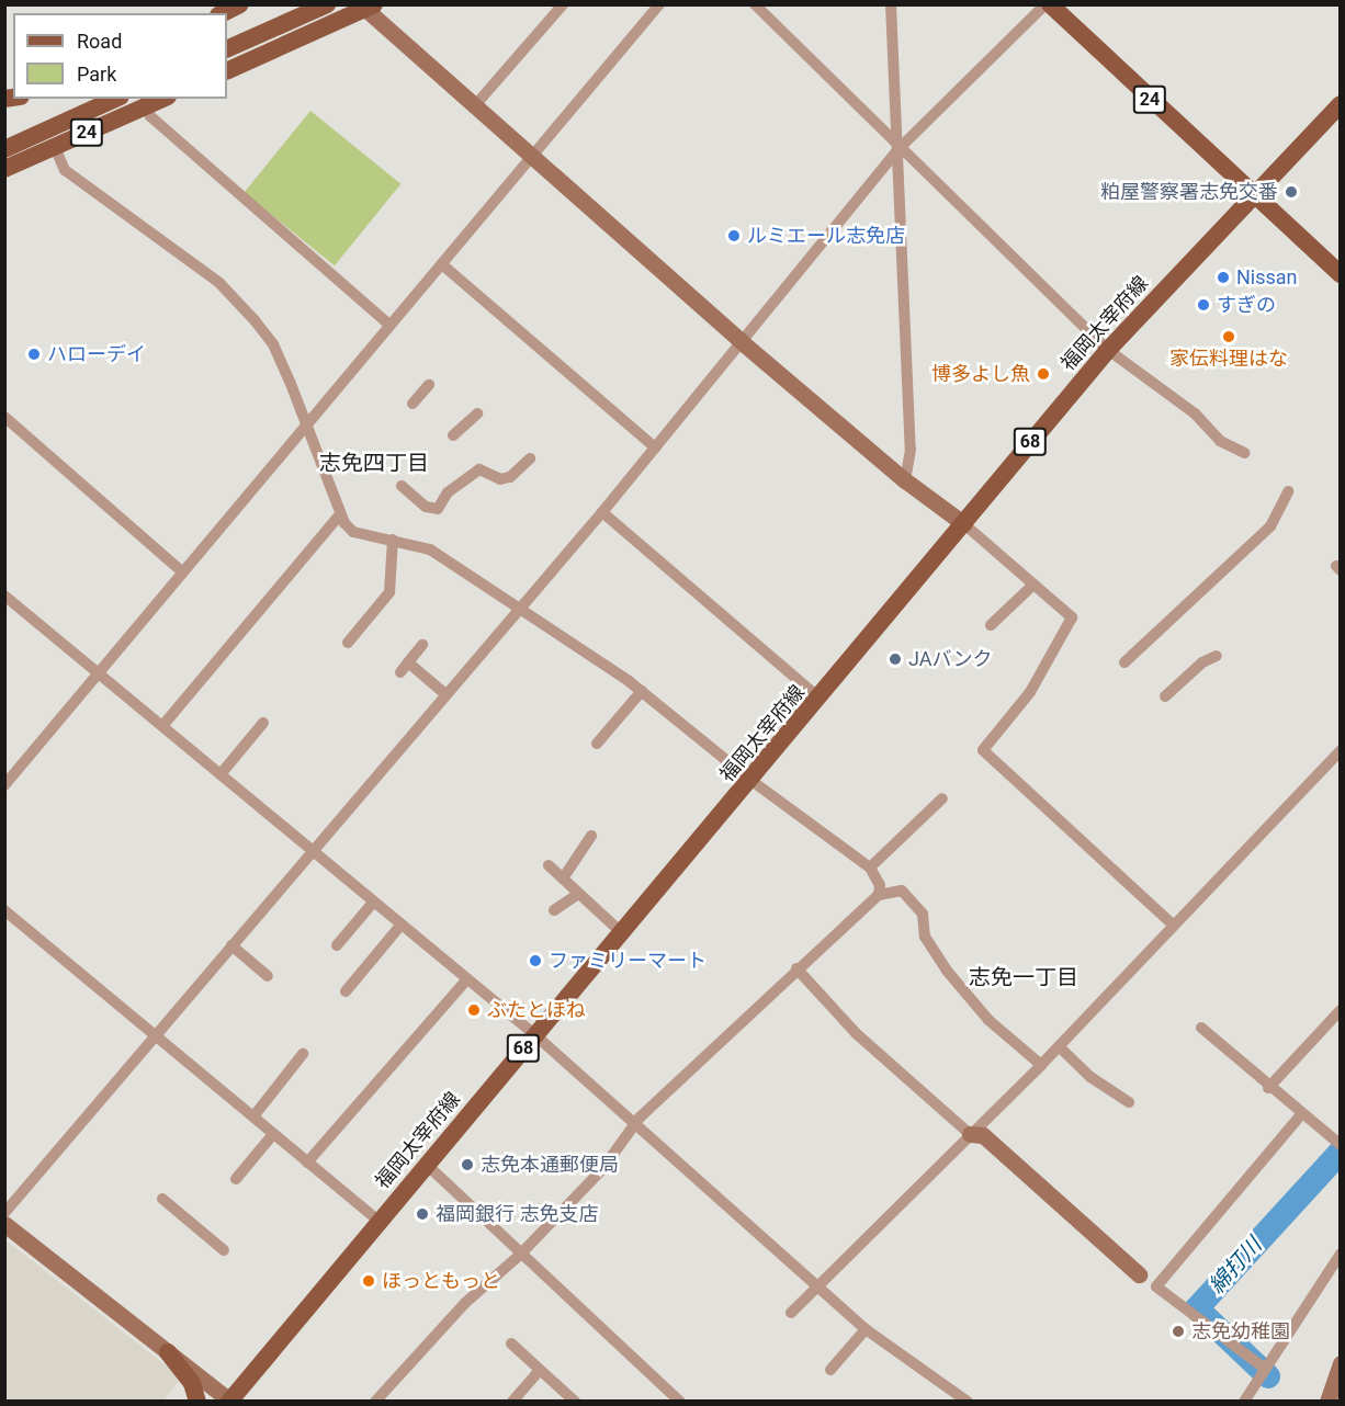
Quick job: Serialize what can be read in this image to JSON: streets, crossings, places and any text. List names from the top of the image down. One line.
{"streets":{"main road":["24","福岡太宰府線","68"]},"crossings":[["24","福岡太宰府線"]],"districts":["志免四丁目","志免一丁目"],"water":["綿打川"],"places":["粕屋警察署志免交番","ルミエール志免店","Nissan","すぎの","家伝料理はな","ハローデイ","博多よし魚","JAバンク","ファミリーマート","ぶたとほね","志免本通郵便局","福岡銀行 志免支店","ほっともっと","志免幼稚園"],"legend":["Road","Park"]}
